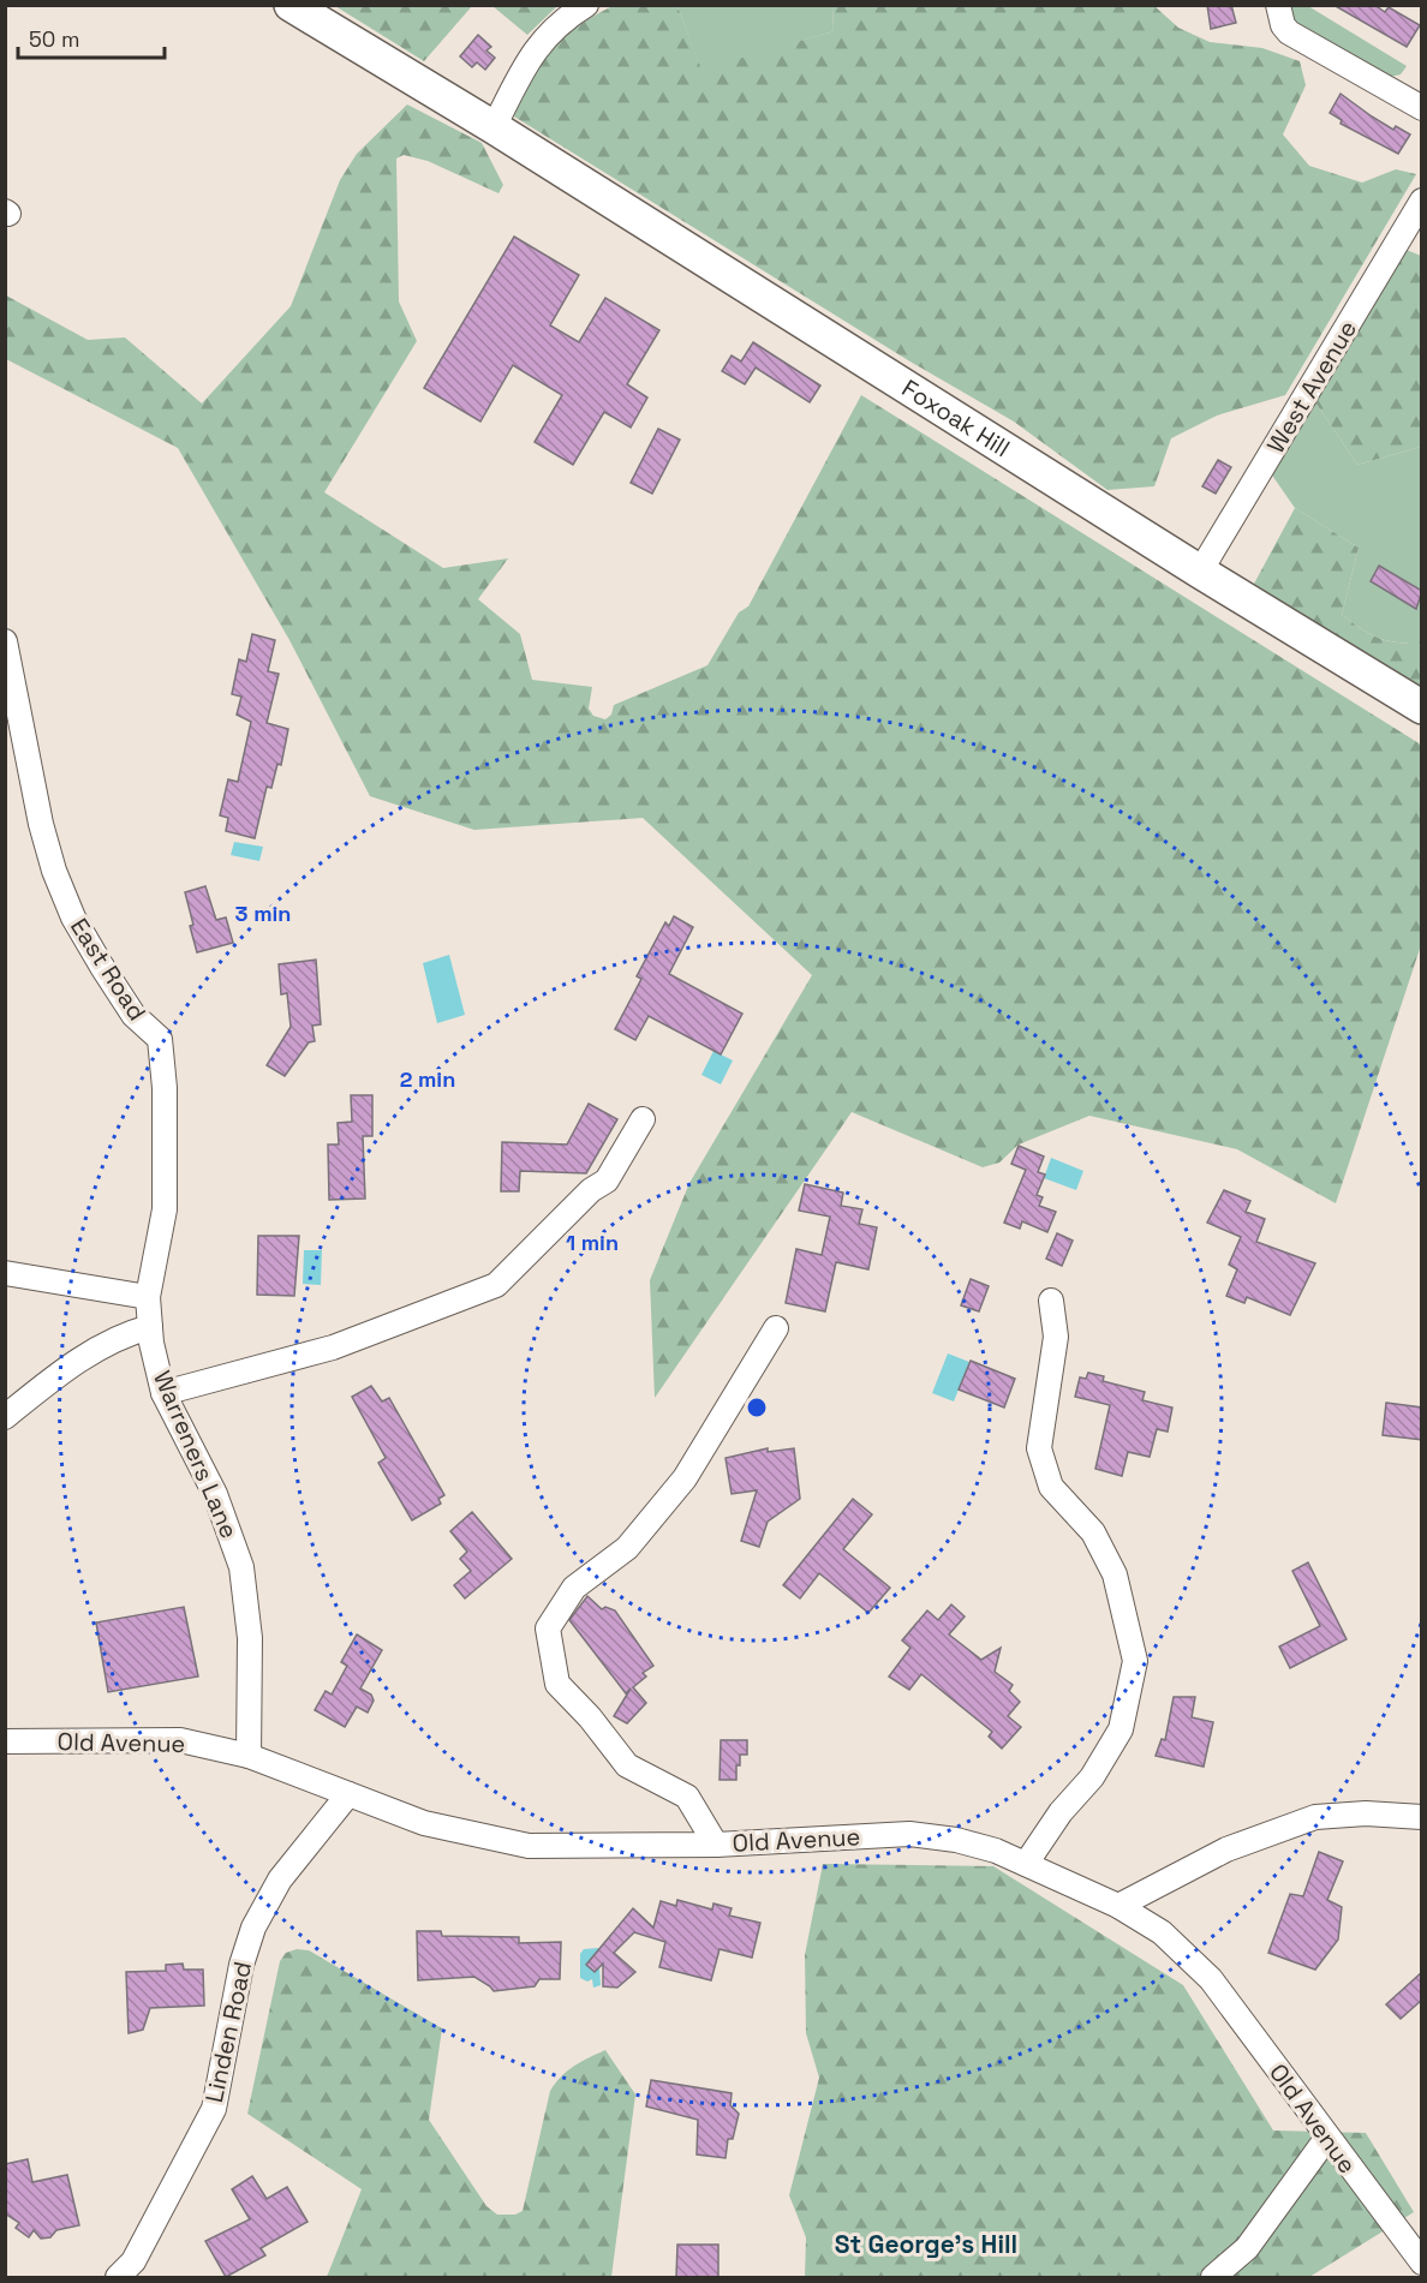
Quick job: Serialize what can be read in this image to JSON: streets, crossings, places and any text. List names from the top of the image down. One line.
{"streets":{"main road":["Foxoak Hill"],"street":["West Avenue","East Road","Warreners Lane","Old Avenue","Linden Road"]},"crossings":[["West Avenue","Foxoak Hill"],["East Road","Warreners Lane"],["Warreners Lane","Old Avenue"],["Old Avenue","Linden Road"]],"districts":["St George's Hill"],"scale_bar":"50 m","rings":["3 min","2 min","1 min"]}
